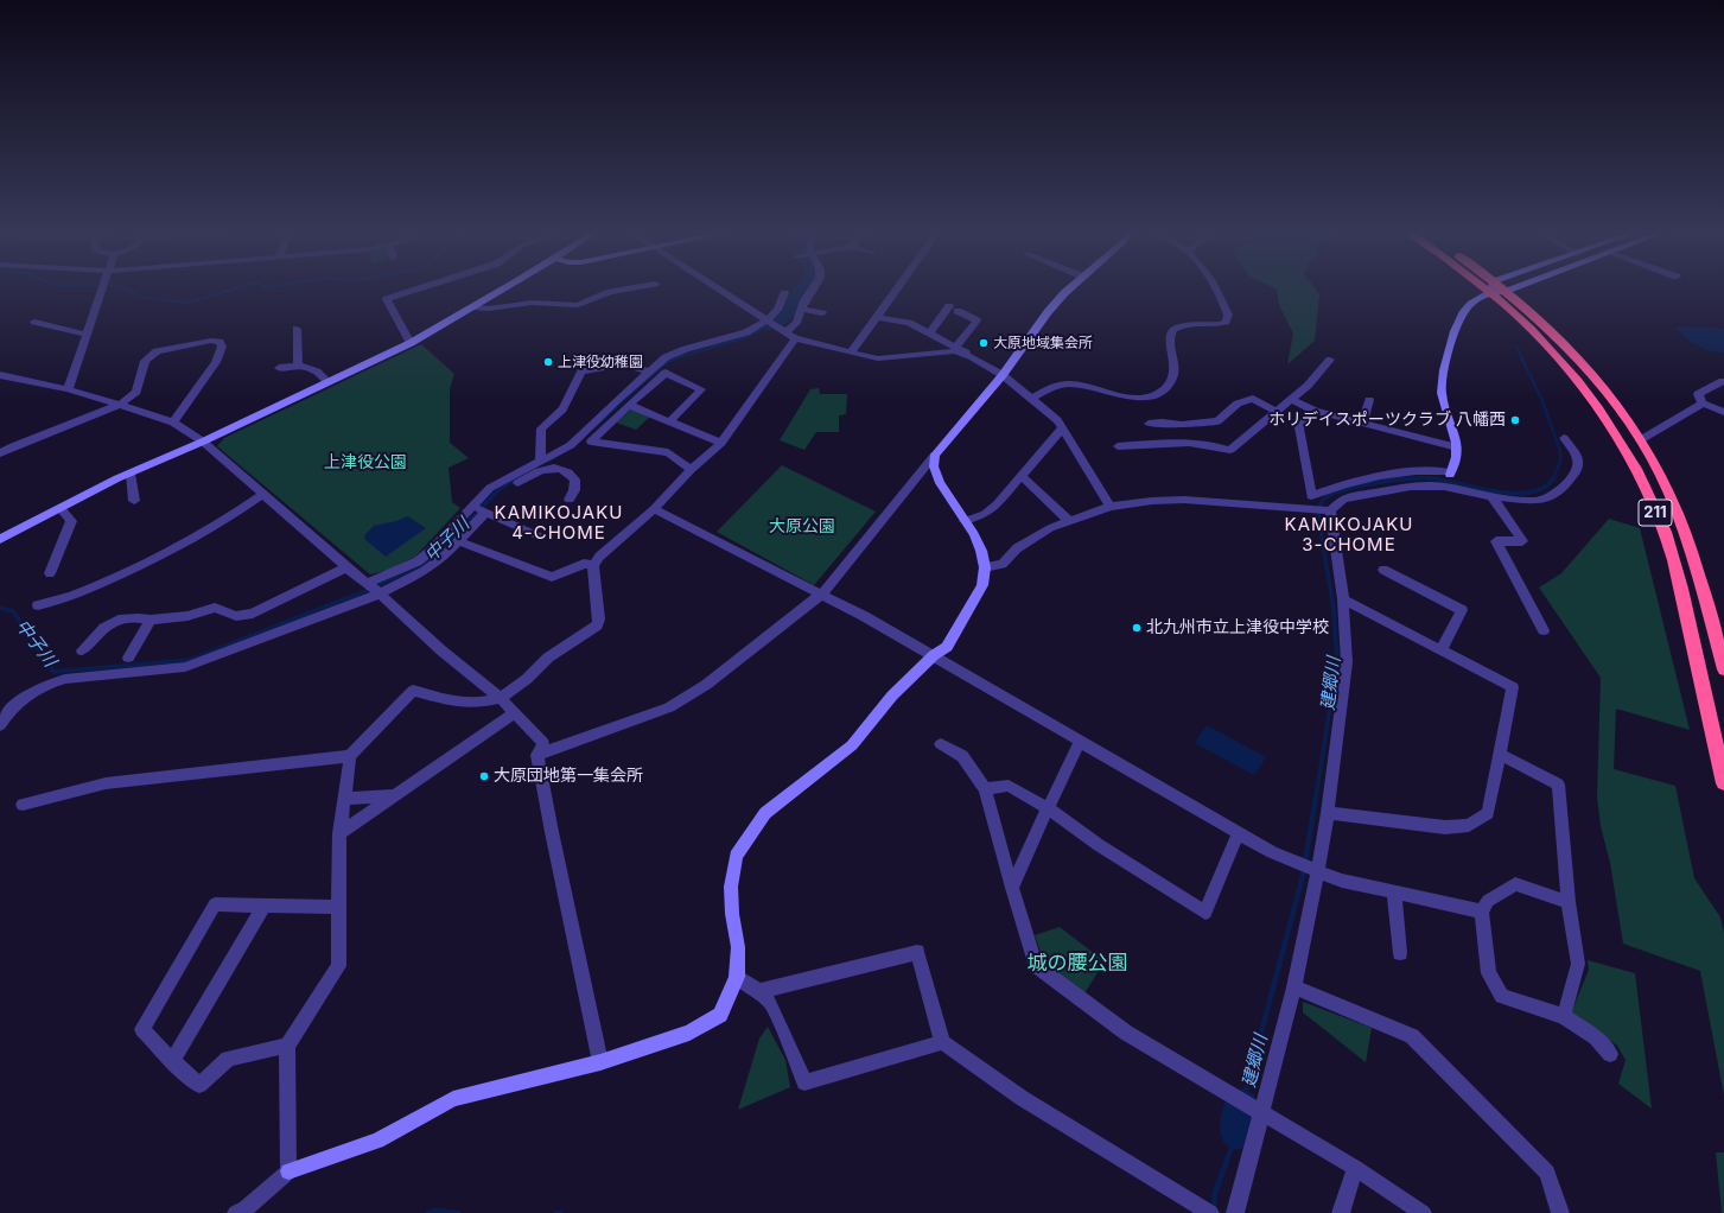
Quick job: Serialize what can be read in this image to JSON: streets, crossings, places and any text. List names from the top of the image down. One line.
{"streets":{"highway":["211"]},"districts":["KAMIKOJAKU 4-CHOME","KAMIKOJAKU 3-CHOME"],"water":["中子川","建郷川"],"parks":["上津役公園","大原公園","城の腰公園"],"places":["大原地域集会所","上津役幼稚園","ホリデイスポーツクラブ 八幡西","北九州市立上津役中学校","大原団地第一集会所"]}
